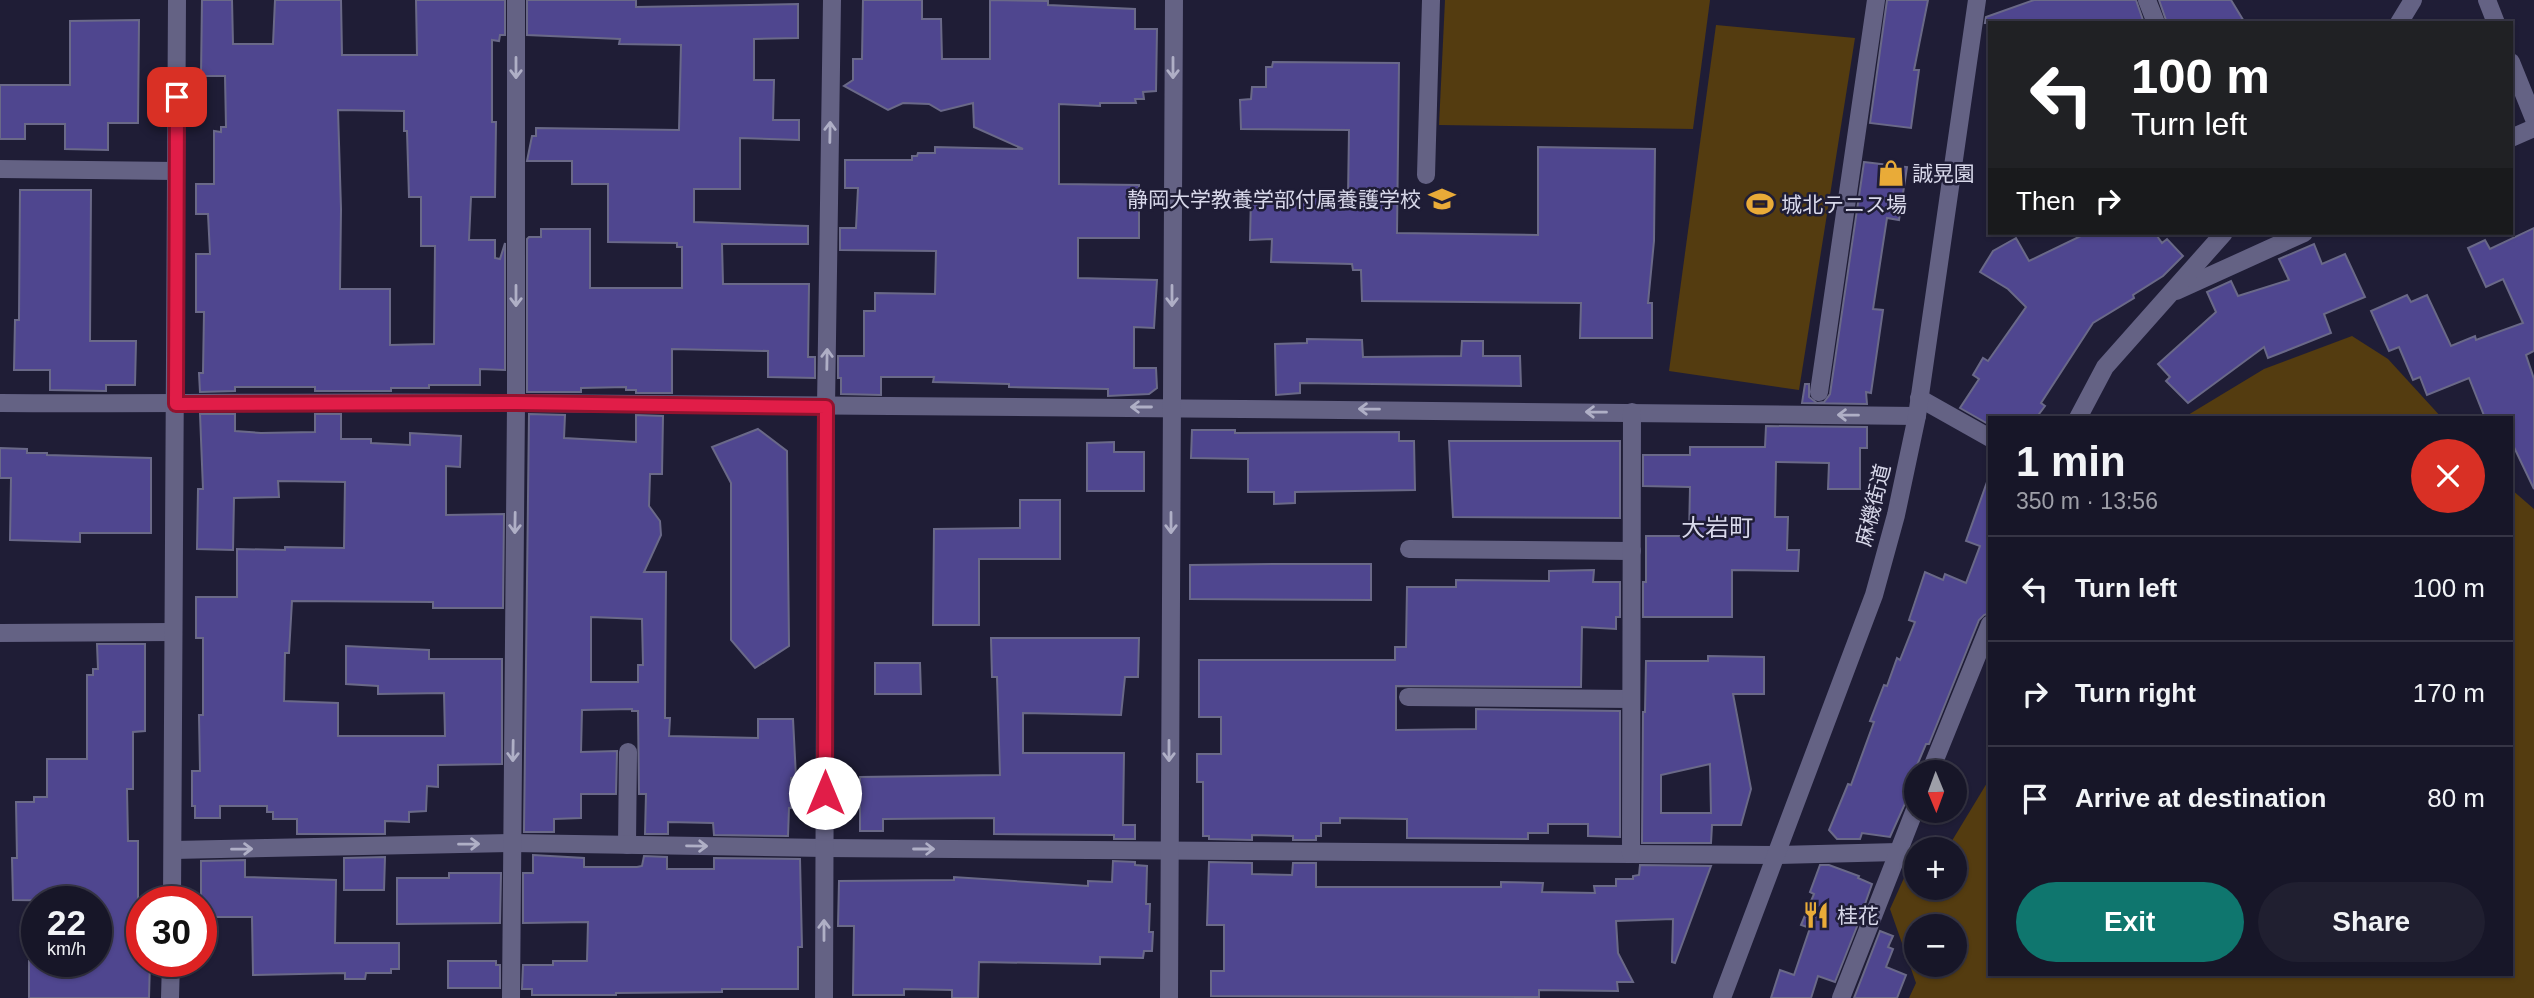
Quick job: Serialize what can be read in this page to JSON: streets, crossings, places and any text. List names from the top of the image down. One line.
{"streets":{"street":["麻機街道"]},"districts":["大岩町"],"places":{"shop":["誠晃園"],"school or university":["静岡大学教養学部付属養護学校"],"sports":["城北テニス場"],"restaurant":["桂花"]},"north":"bottom","page":{"turn":["100 m","Turn left"],"then":"Then","heading":["1 min","350 m · 13:56"],"list":[{"name":"Turn left","value":"100 m"},{"name":"Turn right","value":"170 m"},{"name":"Arrive at destination","value":"80 m"}],"map_buttons":["+","−"],"buttons":["Exit","Share"],"speed":"22 km/h","limit":"30"}}
